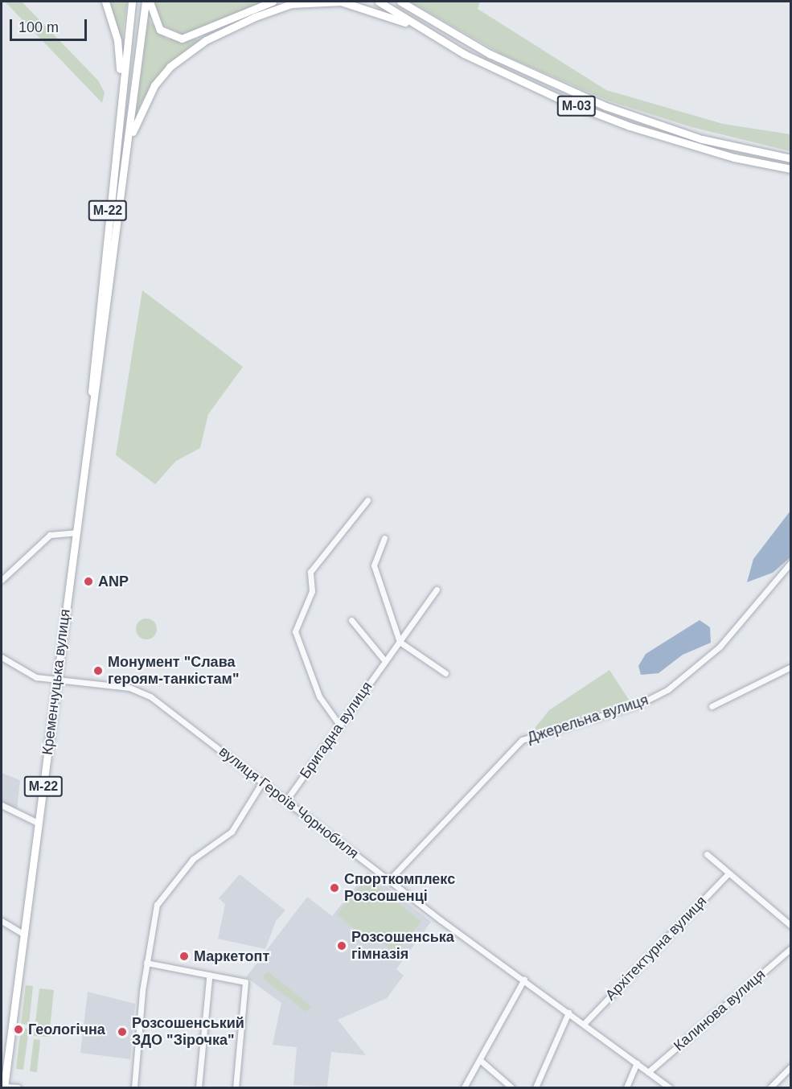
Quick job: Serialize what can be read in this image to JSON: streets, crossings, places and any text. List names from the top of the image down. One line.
{"streets":{"highway":["М-03","М-22","Кременчуцька вулиця"],"street":["Джерельна вулиця","Бригадна вулиця","вулиця Героїв Чорнобиля","Архітектурна вулиця","Калинова вулиця"]},"crossings":[["М-22","Кременчуцька вулиця"],["Кременчуцька вулиця","вулиця Героїв Чорнобиля"],["Джерельна вулиця","вулиця Героїв Чорнобиля"],["Бригадна вулиця","вулиця Героїв Чорнобиля"],["вулиця Героїв Чорнобиля","Архітектурна вулиця"],["вулиця Героїв Чорнобиля","Калинова вулиця"]],"places":["ANP","Монумент \"Слава героям-танкістам\"","Спорткомплекс Розсошенці","Розсошенська гімназія","Маркетопт","Геологічна","Розсошенський ЗДО \"Зірочка\""],"scale_bar":"100 m"}
